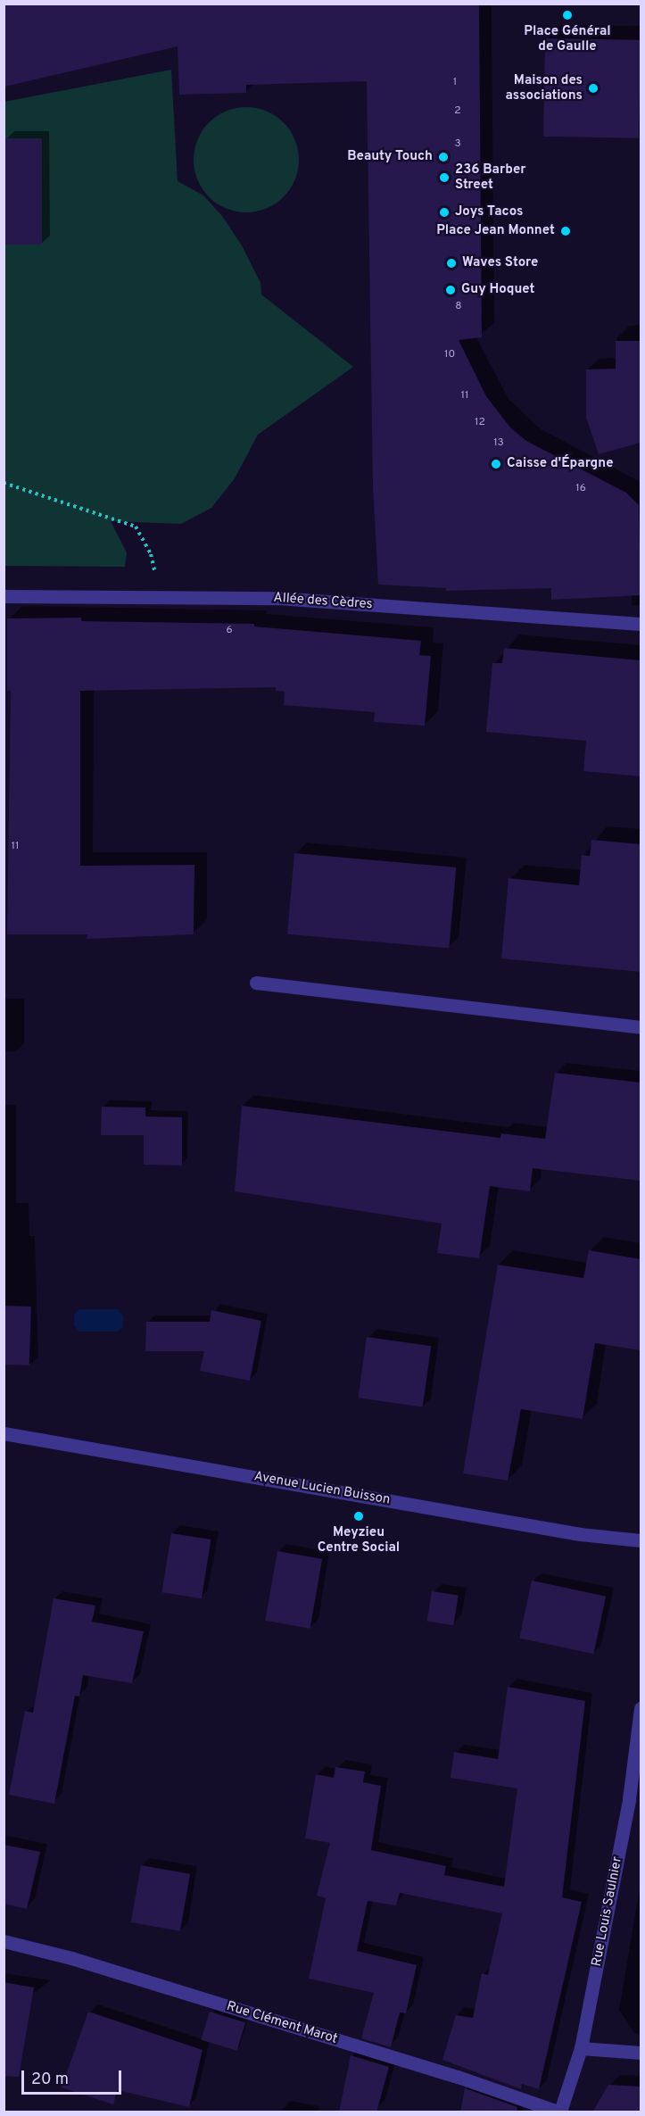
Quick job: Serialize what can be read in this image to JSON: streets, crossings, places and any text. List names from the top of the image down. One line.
{"streets":{"street":["Allée des Cèdres","Avenue Lucien Buisson","Rue Louis Saulnier","Rue Clément Marot"]},"crossings":[["Rue Louis Saulnier","Rue Clément Marot"]],"places":["Place Général de Gaulle","Maison des associations","Beauty Touch","236 Barber Street","Joys Tacos","Place Jean Monnet","Waves Store","Guy Hoquet","Caisse d'Épargne","Meyzieu Centre Social"],"house_numbers":["1","2","3","8","10","11","12","13","16","6","11"],"scale_bar":"20 m"}
